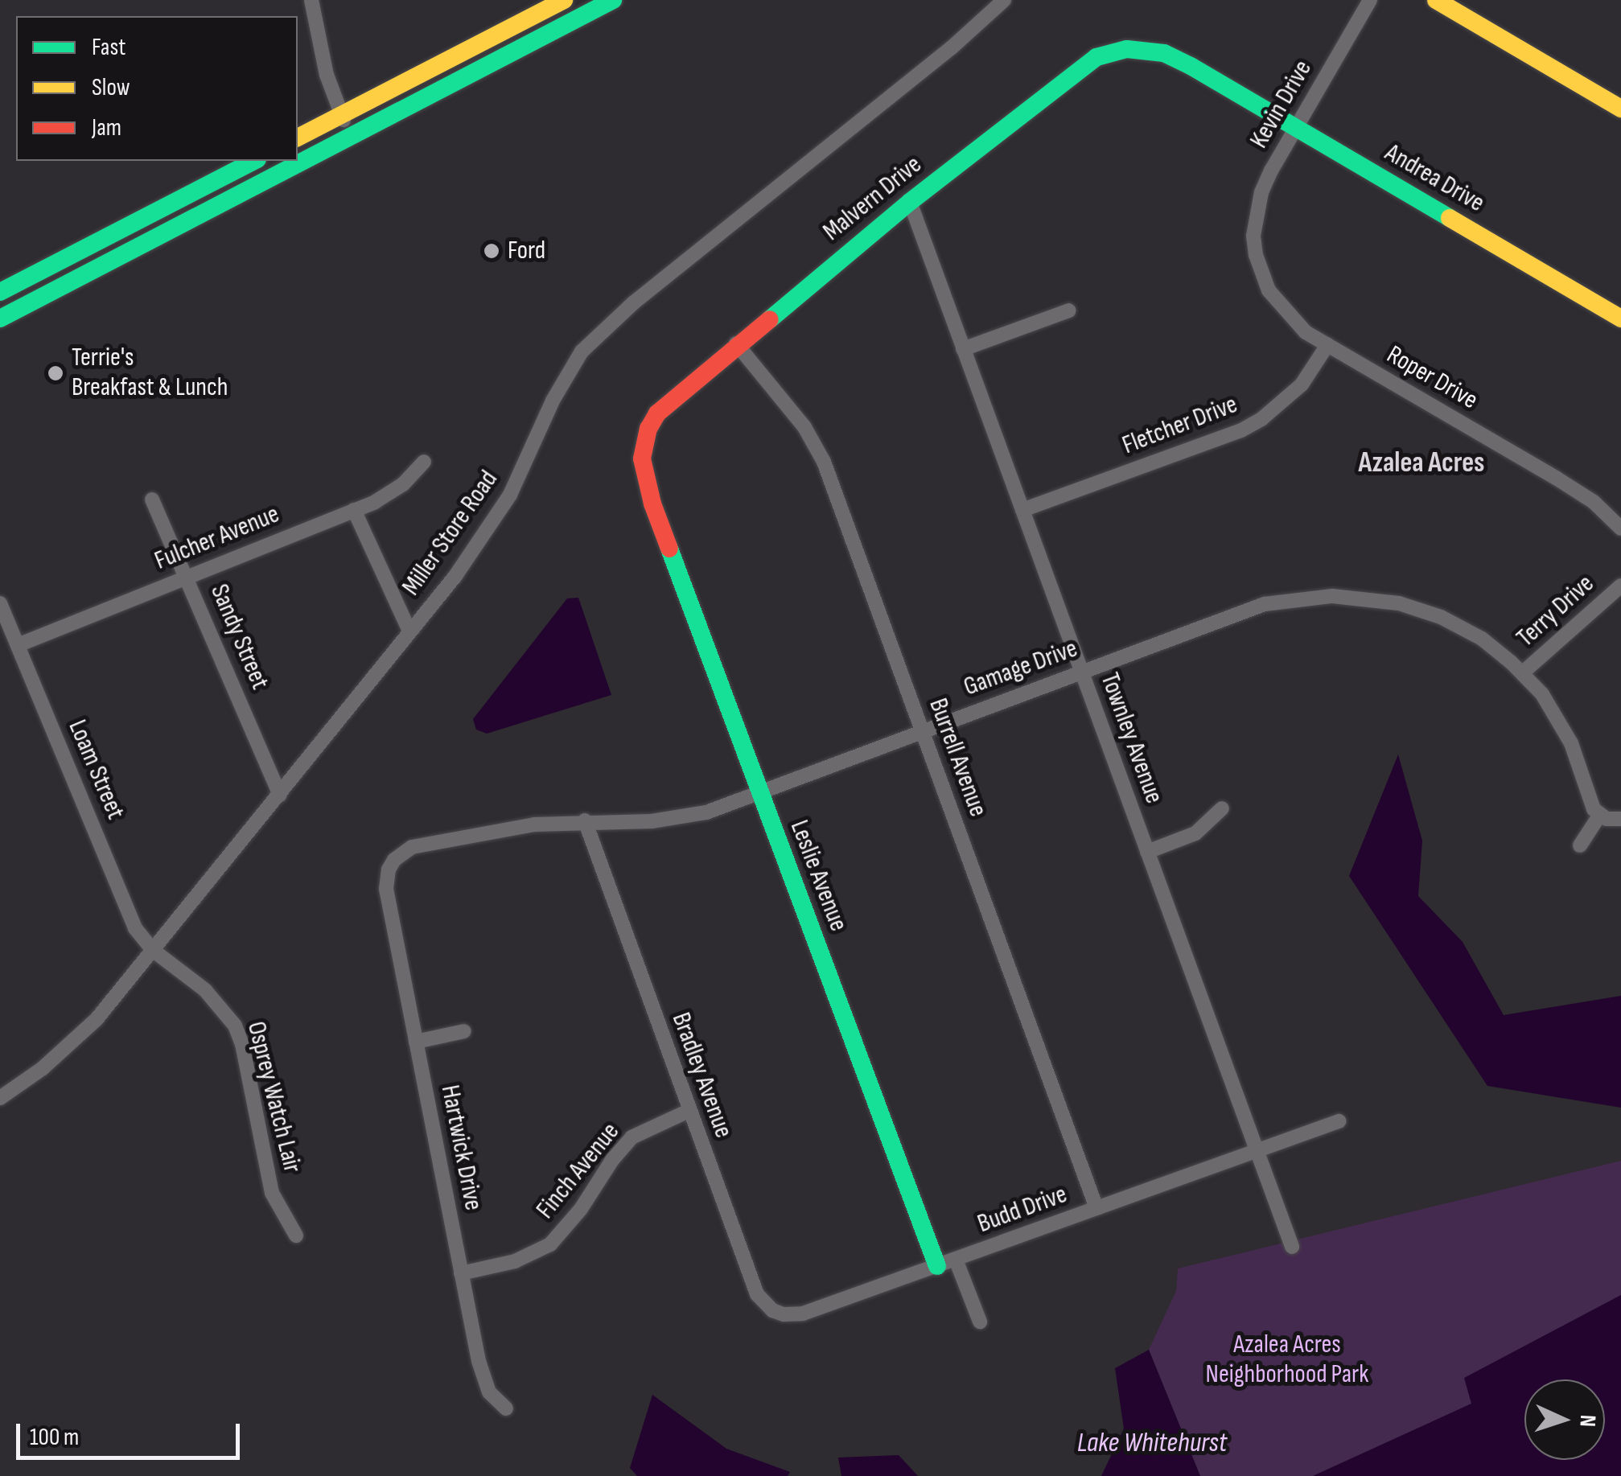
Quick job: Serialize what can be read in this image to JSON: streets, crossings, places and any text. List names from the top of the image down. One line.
{"streets":{"street":["Kevin Drive","Andrea Drive","Malvern Drive","Roper Drive","Fletcher Drive","Miller Store Road","Fulcher Avenue","Terry Drive","Sandy Street","Gamage Drive","Townley Avenue","Burrell Avenue","Loam Street","Leslie Avenue","Bradley Avenue","Osprey Watch Lair","Hartwick Drive","Finch Avenue","Budd Drive"]},"crossings":[["Kevin Drive","Andrea Drive"],["Kevin Drive","Roper Drive"],["Andrea Drive","Malvern Drive"],["Malvern Drive","Townley Avenue"],["Malvern Drive","Burrell Avenue"],["Malvern Drive","Leslie Avenue"],["Roper Drive","Fletcher Drive"],["Fletcher Drive","Townley Avenue"],["Miller Store Road","Sandy Street"],["Miller Store Road","Loam Street"],["Miller Store Road","Osprey Watch Lair"],["Fulcher Avenue","Sandy Street"],["Fulcher Avenue","Loam Street"],["Terry Drive","Gamage Drive"],["Gamage Drive","Townley Avenue"],["Gamage Drive","Burrell Avenue"],["Gamage Drive","Leslie Avenue"],["Gamage Drive","Bradley Avenue"],["Gamage Drive","Hartwick Drive"],["Townley Avenue","Budd Drive"],["Burrell Avenue","Budd Drive"],["Loam Street","Osprey Watch Lair"],["Leslie Avenue","Budd Drive"],["Bradley Avenue","Finch Avenue"],["Bradley Avenue","Budd Drive"],["Hartwick Drive","Finch Avenue"]],"districts":["Azalea Acres"],"water":["Lake Whitehurst"],"parks":["Azalea Acres Neighborhood Park"],"places":["Ford","Terrie's Breakfast & Lunch"],"legend":["Fast","Slow","Jam"],"scale_bar":"100 m","north":"right"}
